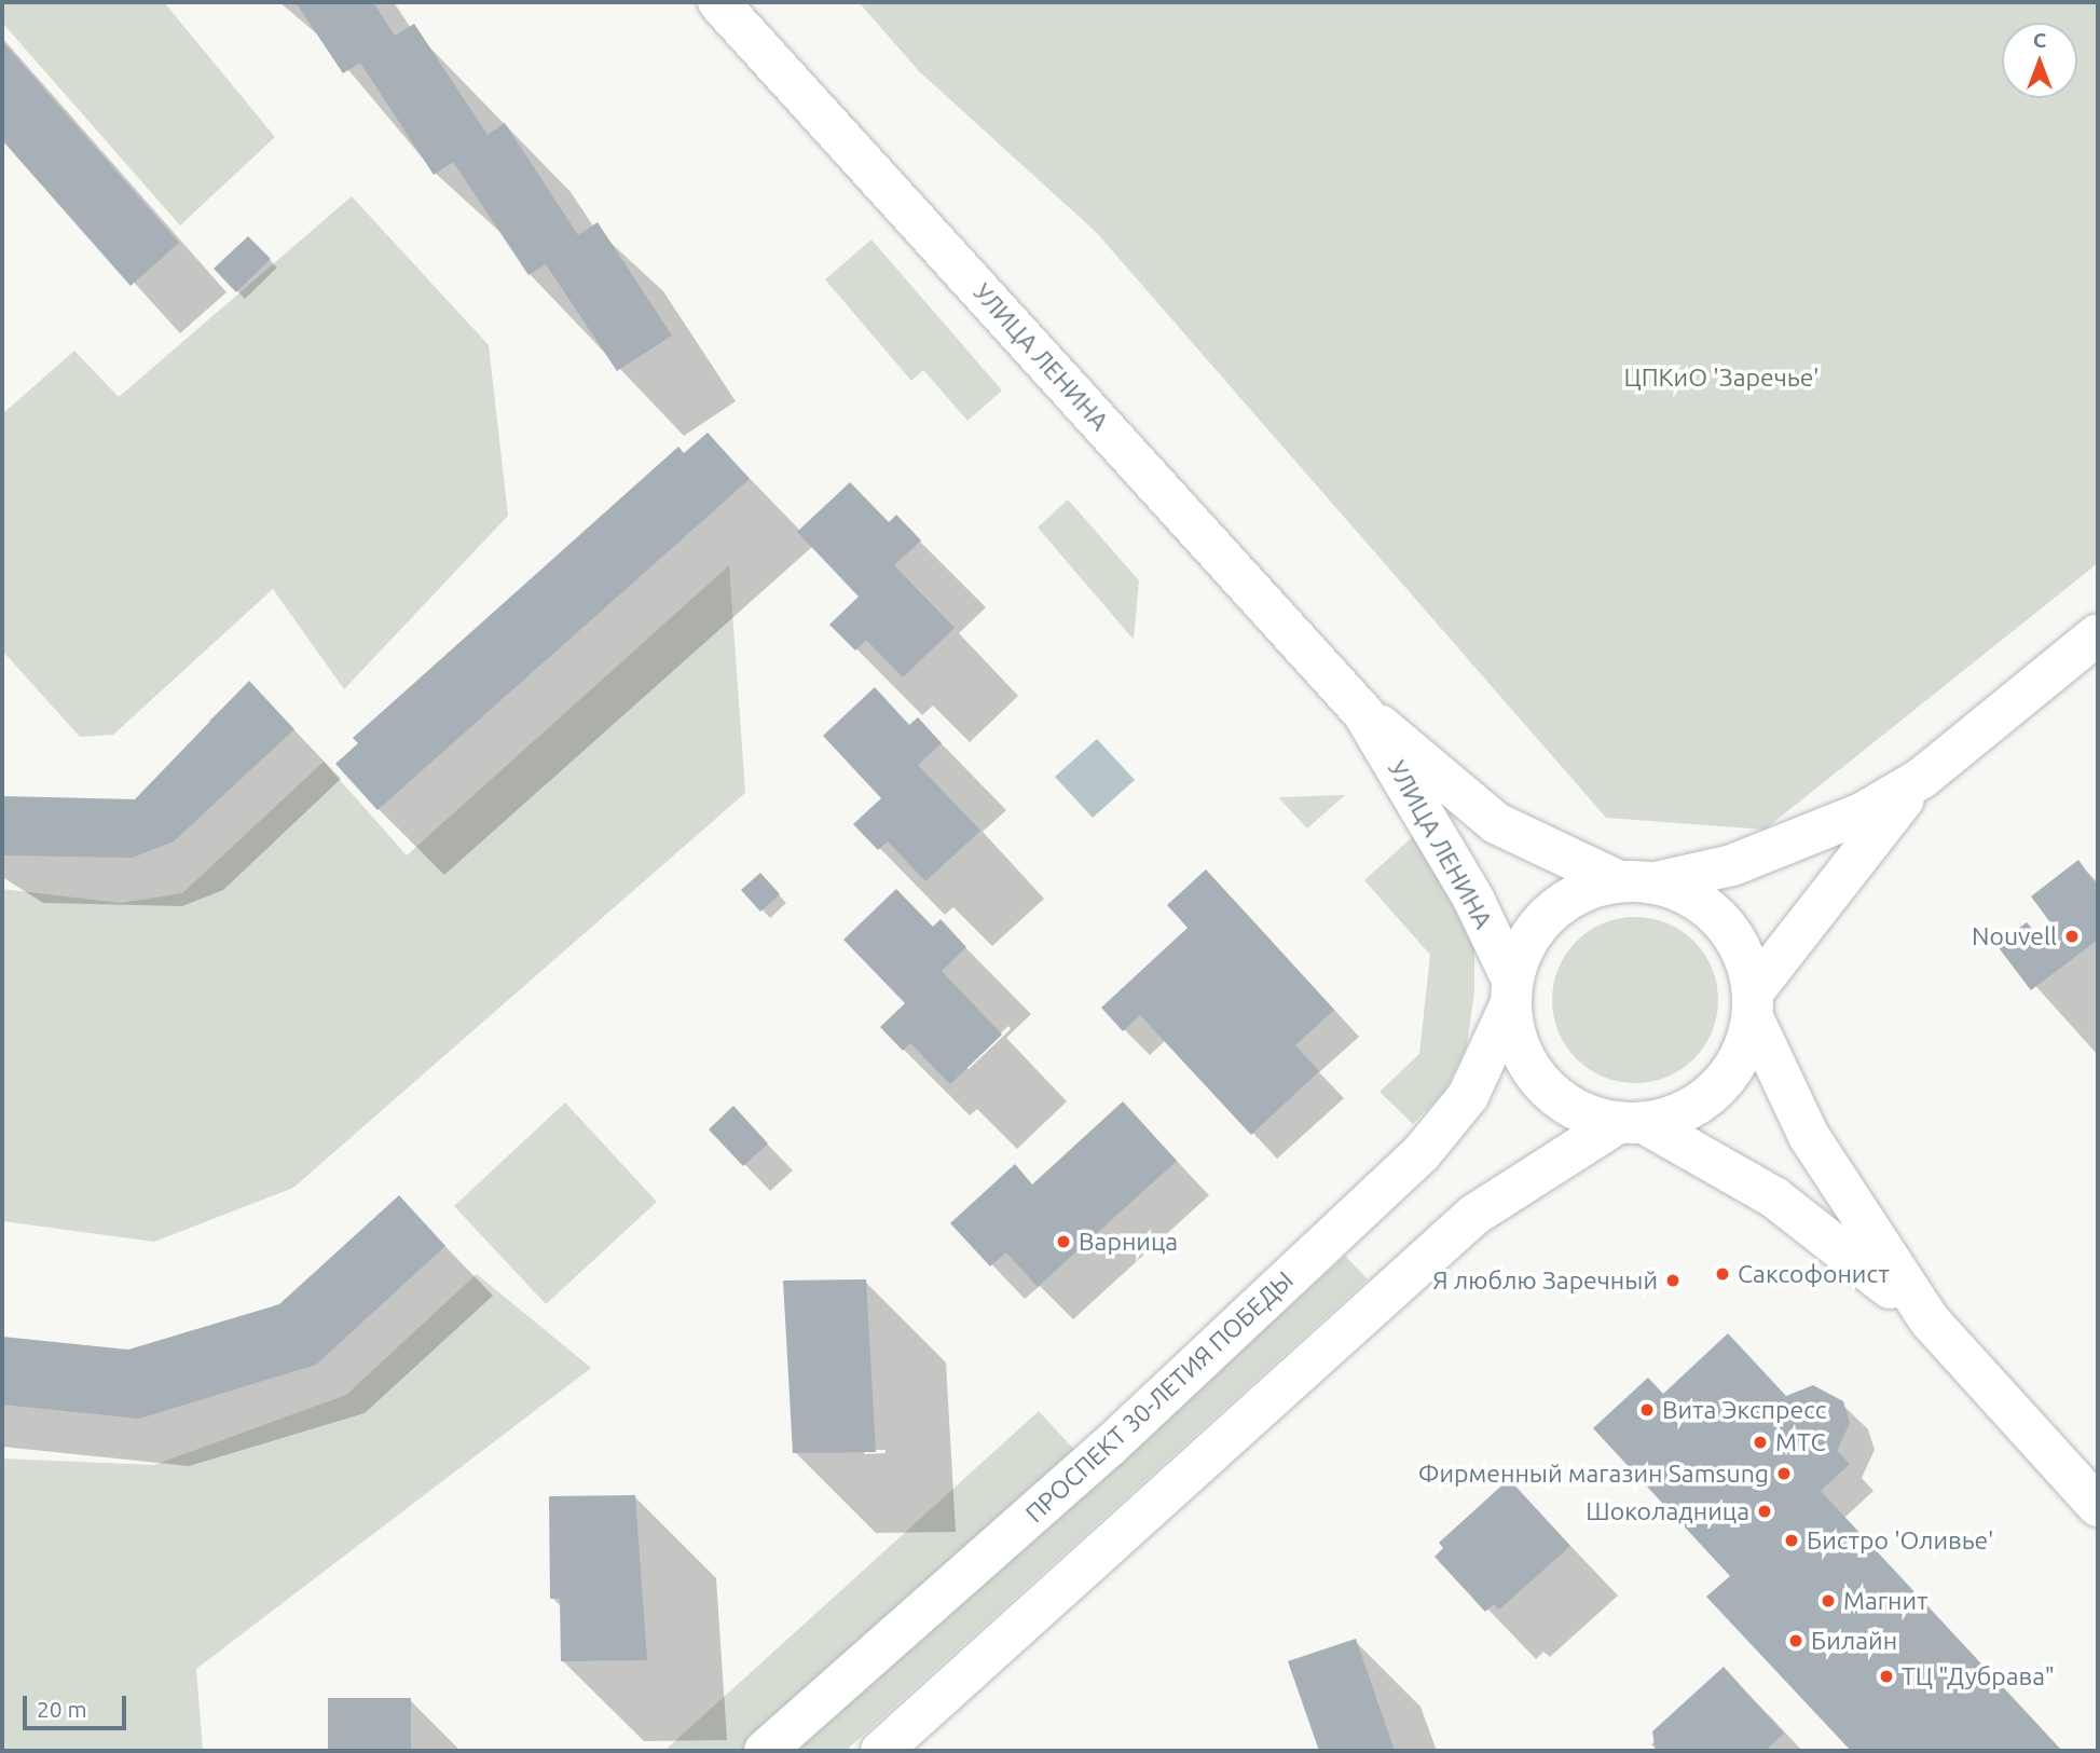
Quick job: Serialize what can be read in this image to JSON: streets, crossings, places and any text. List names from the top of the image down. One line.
{"streets":{"main road":["УЛИЦА ЛЕНИНА","ПРОСПЕКТ 30-ЛЕТИЯ ПОБЕДЫ"]},"crossings":[["УЛИЦА ЛЕНИНА","ПРОСПЕКТ 30-ЛЕТИЯ ПОБЕДЫ"]],"parks":["ЦПКиО 'Заречье'"],"places":["Nouvell","Варница","Саксофонист","Я люблю Заречный","Вита Экспресс","МТС","Фирменный магазин Samsung","Шоколадница","Бистро 'Оливье'","Магнит","Билайн","ТЦ \"Дубрава\""],"scale_bar":"20 m","north":"top"}
